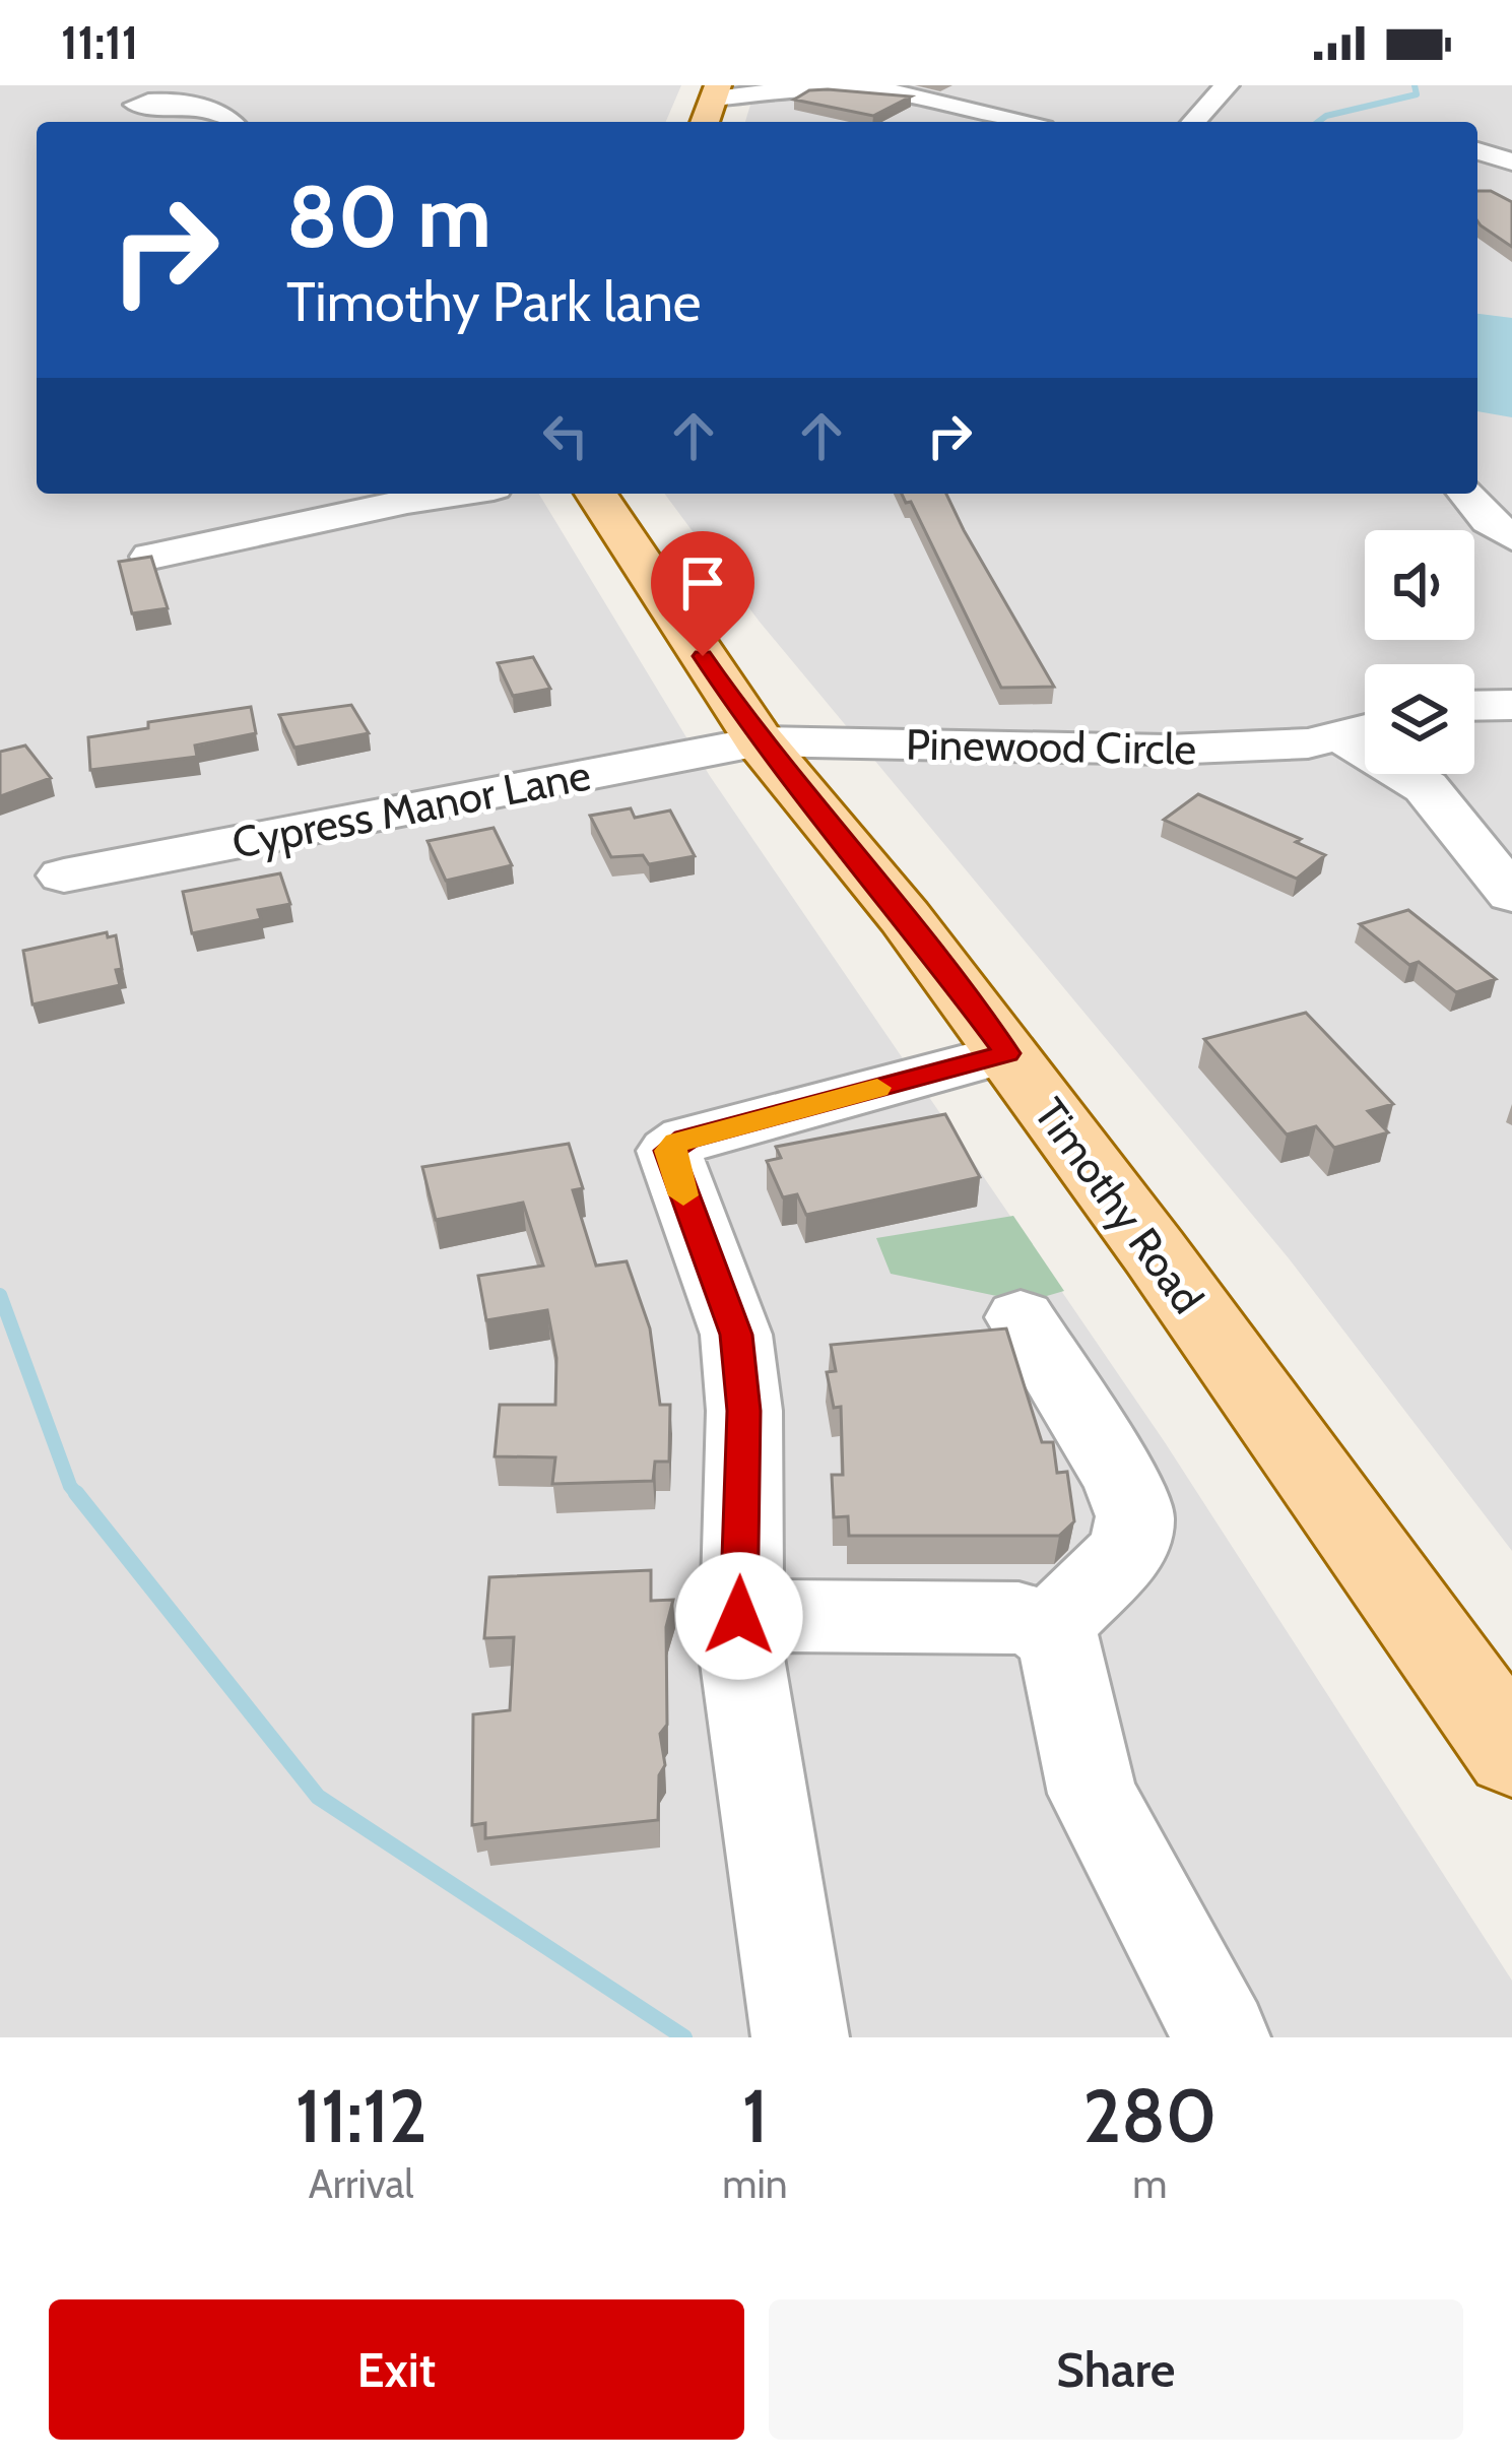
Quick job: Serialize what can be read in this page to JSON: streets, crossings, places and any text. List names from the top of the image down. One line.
{"streets":{"main road":["Timothy Road"],"street":["Pinewood Circle","Cypress Manor Lane"]},"crossings":[["Pinewood Circle","Cypress Manor Lane"],["Pinewood Circle","Timothy Road"],["Cypress Manor Lane","Timothy Road"]],"page":{"status":"11:11","turn":["80 m","Timothy Park lane"],"eta":["11:12","Arrival","1","min","280","m"],"buttons":["Exit","Share"]}}
